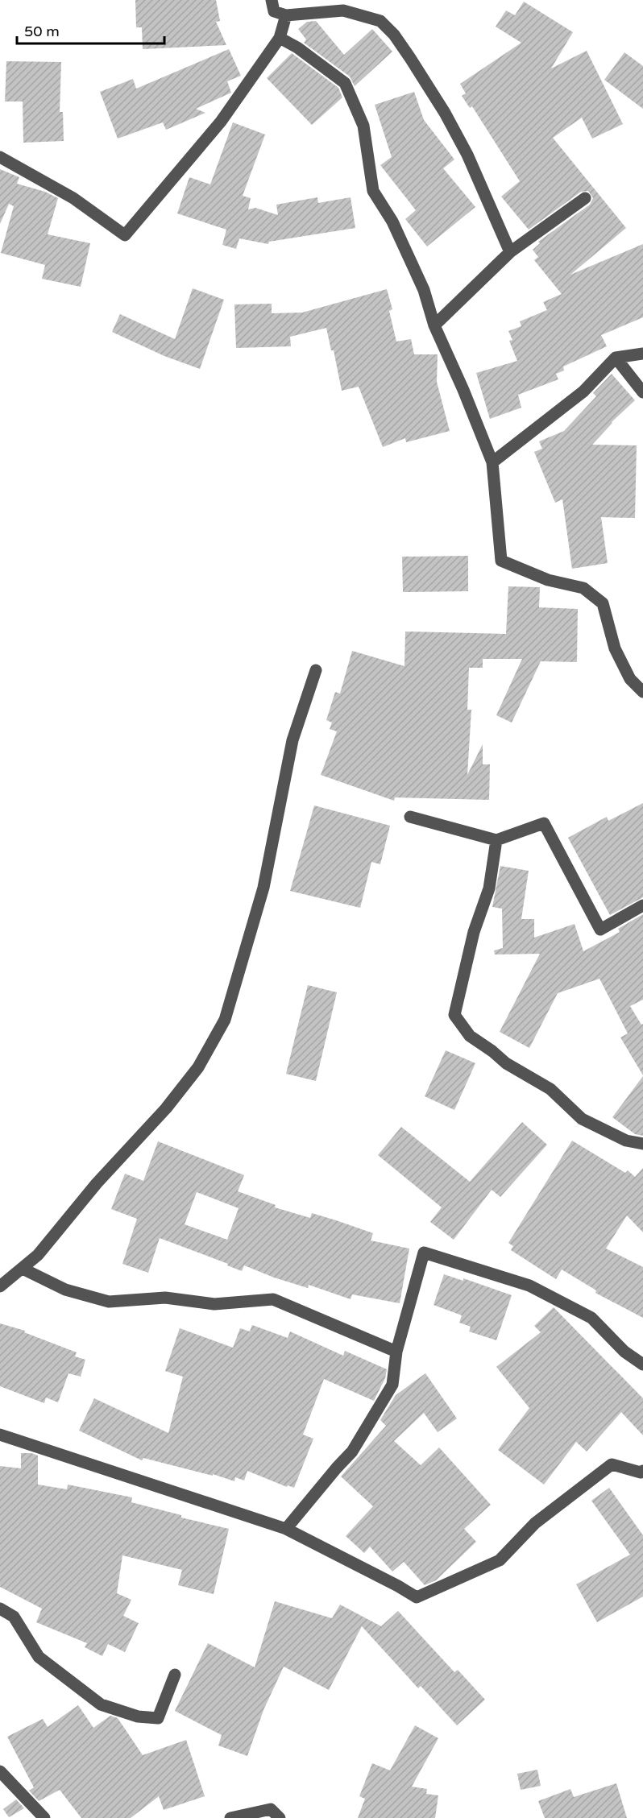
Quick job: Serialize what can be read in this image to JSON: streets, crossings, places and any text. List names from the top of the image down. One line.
{"scale_bar":"50 m"}
